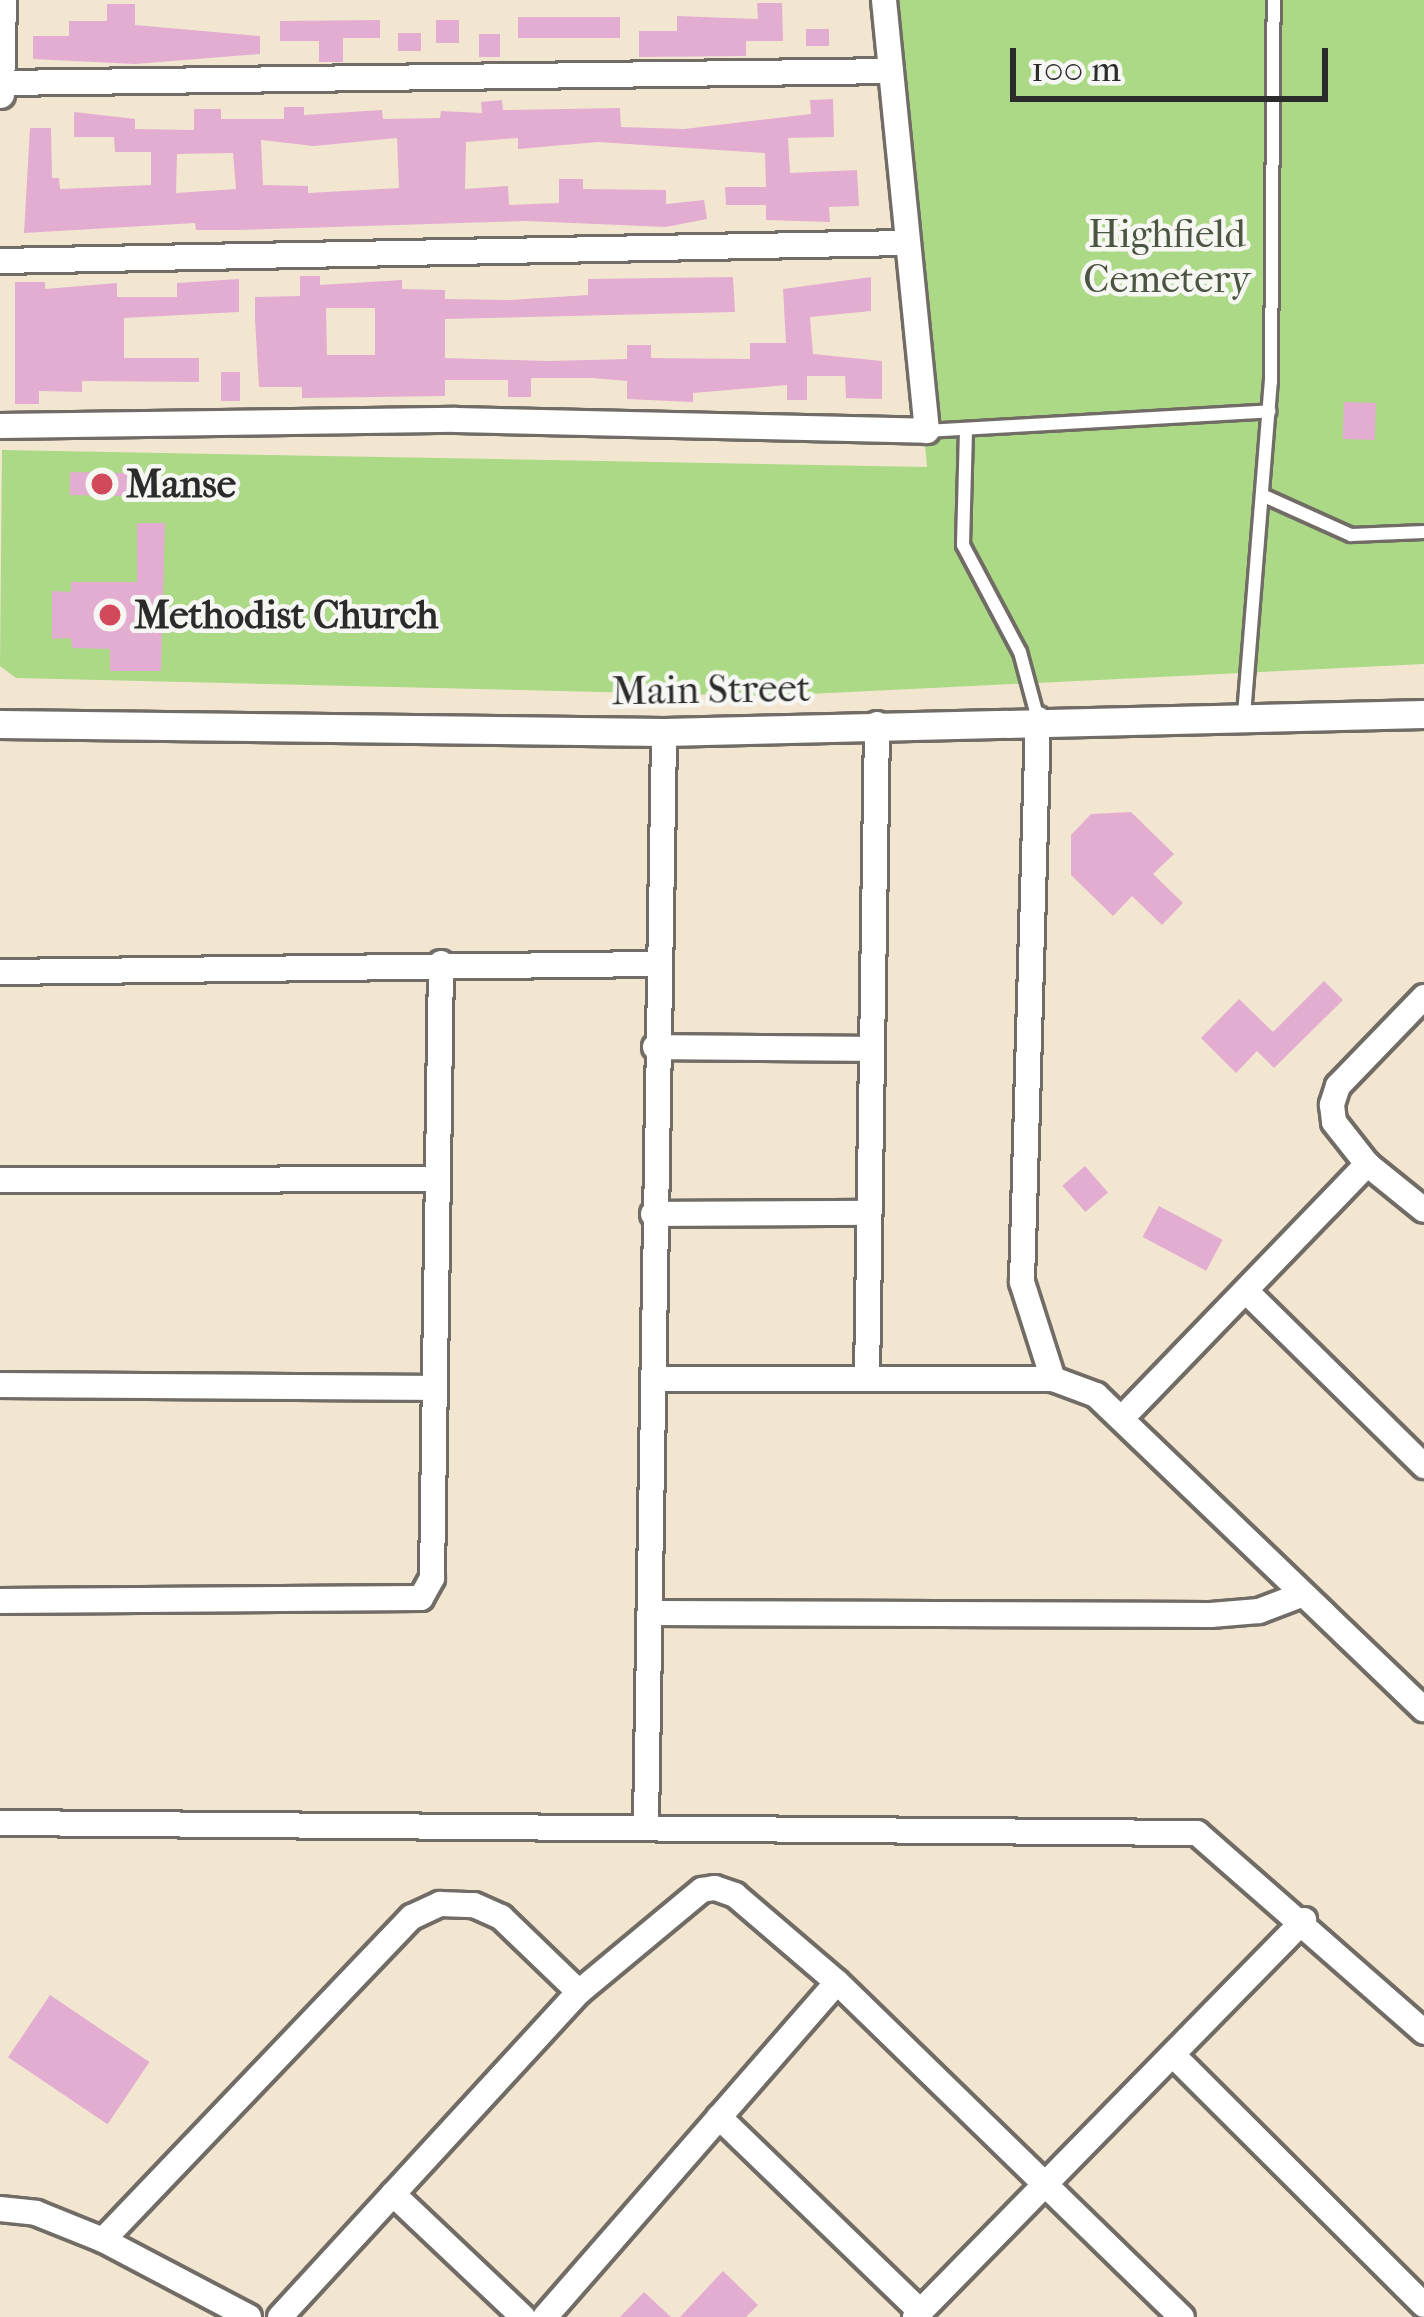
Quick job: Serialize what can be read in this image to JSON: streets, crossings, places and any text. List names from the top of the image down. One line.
{"streets":{"street":["Main Street"]},"parks":["Highfield Cemetery"],"places":["Manse","Methodist Church"],"scale_bar":"100 m"}
